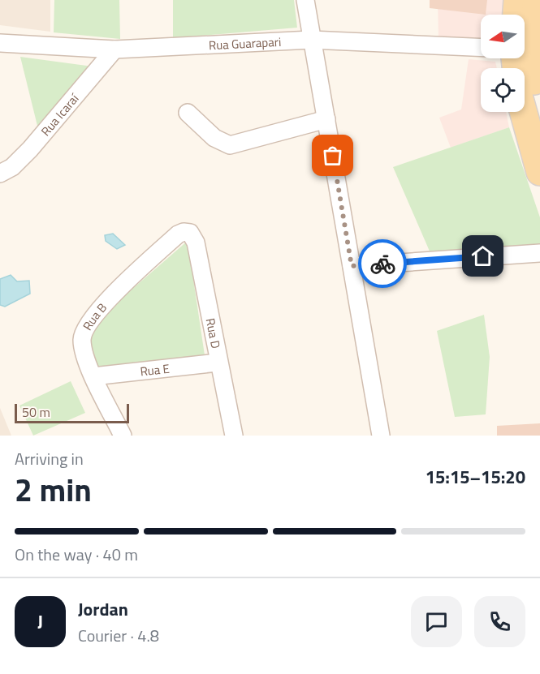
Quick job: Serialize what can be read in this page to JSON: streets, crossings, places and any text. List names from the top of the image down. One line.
{"streets":{"street":["Rua Guarapari","Rua Icaraí","Rua B","Rua D","Rua E"]},"crossings":[["Rua Guarapari","Rua Icaraí"],["Rua B","Rua D"],["Rua B","Rua E"],["Rua D","Rua E"]],"scale_bar":"50 m","north":"left","page":{"scale":"50 m","heading":["2 min","Arriving in","15:15–15:20"],"panel":["Jordan","Courier · 4.8"],"bar":"On the way · 40 m","round":"J"}}
